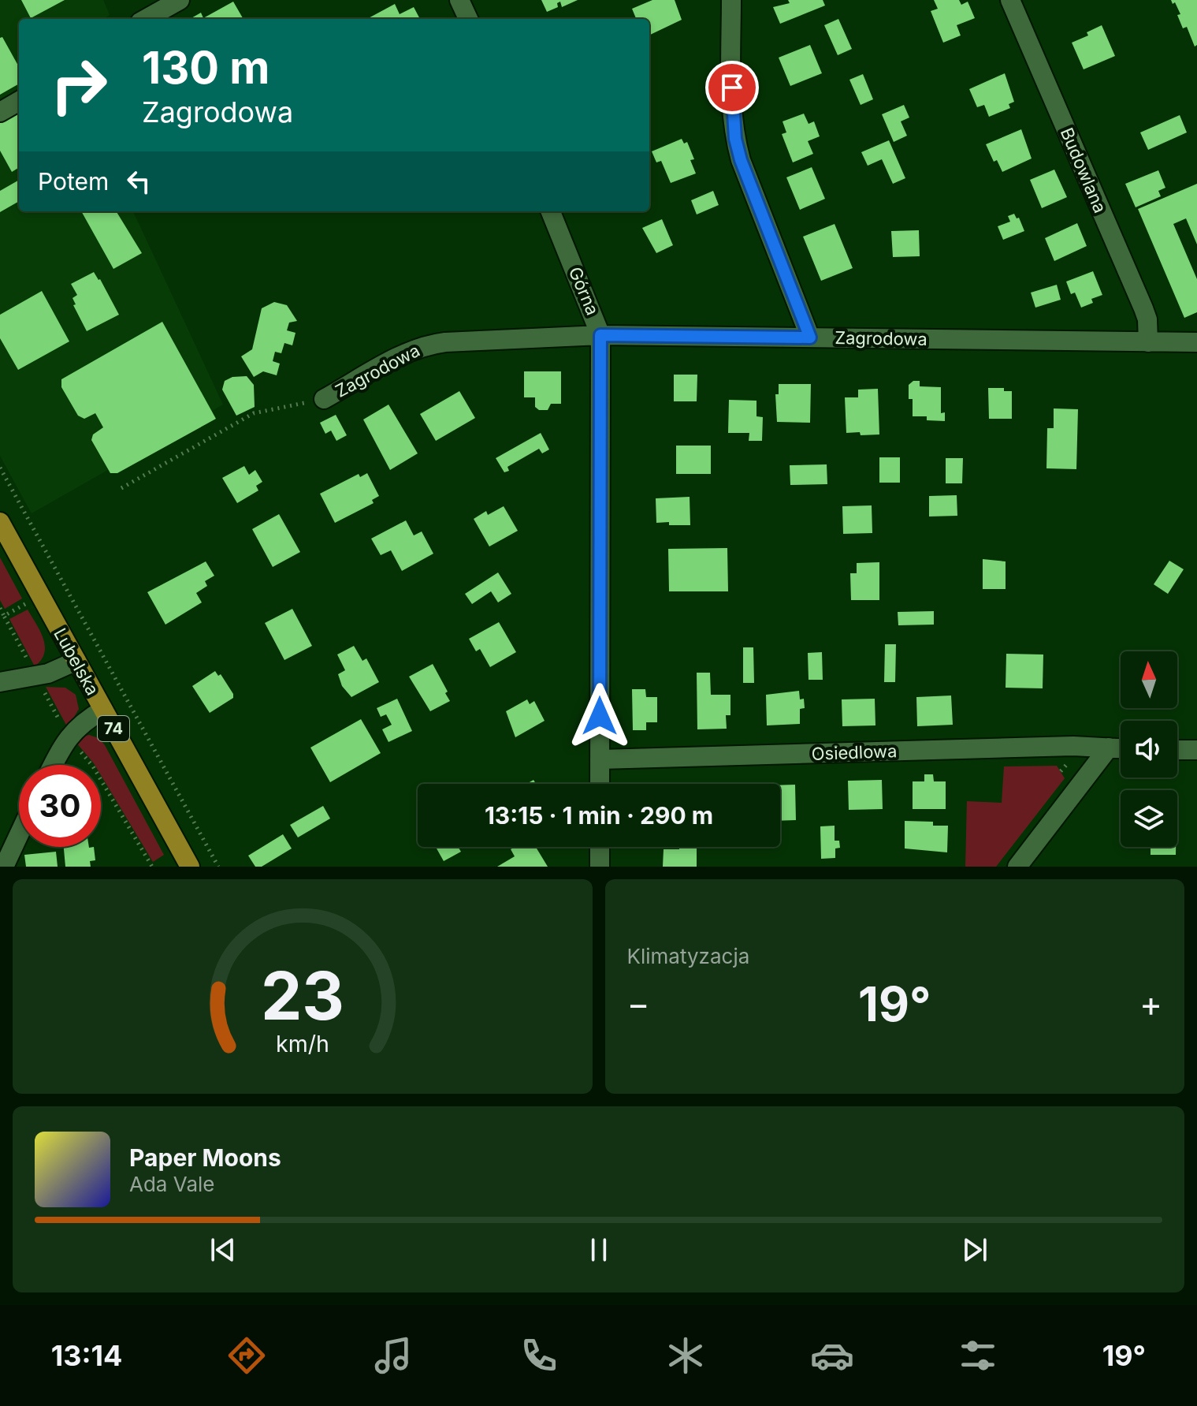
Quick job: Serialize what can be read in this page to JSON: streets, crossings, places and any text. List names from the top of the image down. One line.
{"streets":{"main road":["Lubelska","74"],"street":["Budowlana","Górna","Zagrodowa","Osiedlowa"]},"crossings":[["Budowlana","Zagrodowa"],["Górna","Zagrodowa"],["Górna","Osiedlowa"]],"north":"top","page":{"turn":["130 m","Zagrodowa"],"then":"Potem","limit":"30","trip":"13:15 · 1 min · 290 m","tile":"Klimatyzacja","heat":["−","19°","+"],"song":["Paper Moons","Ada Vale"],"tabs":["13:14","19°"],"gauge":["23","km/h"]}}
